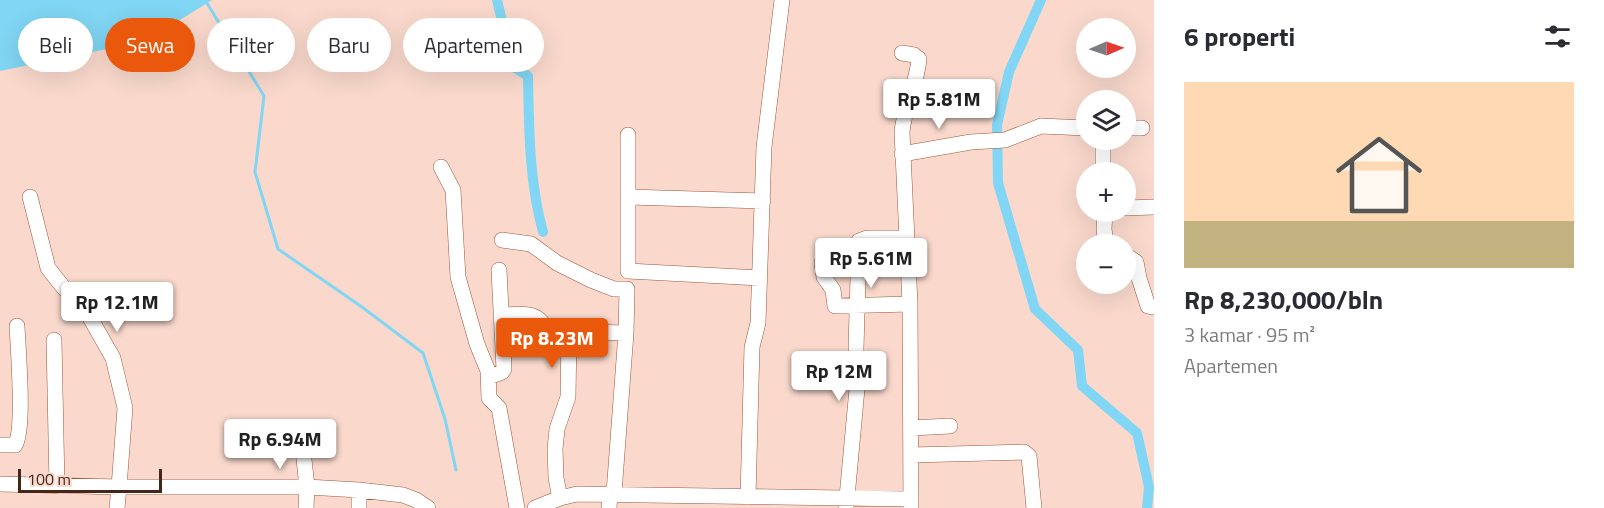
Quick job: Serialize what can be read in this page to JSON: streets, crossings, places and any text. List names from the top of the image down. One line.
{"scale_bar":"100 m","north":"right","page":{"heading":"6 properti","map_buttons":["+","−"],"chip":["Beli","Sewa","Filter","Baru","Apartemen"],"list":[{"name":"Rp 8,230,000/bln","note":"3 kamar · 95 m² · Apartemen"}],"price":["Rp 5.81M","Rp 5.61M","Rp 12.1M","Rp 8.23M","Rp 12M","Rp 6.94M"],"scale":"100 m"}}
